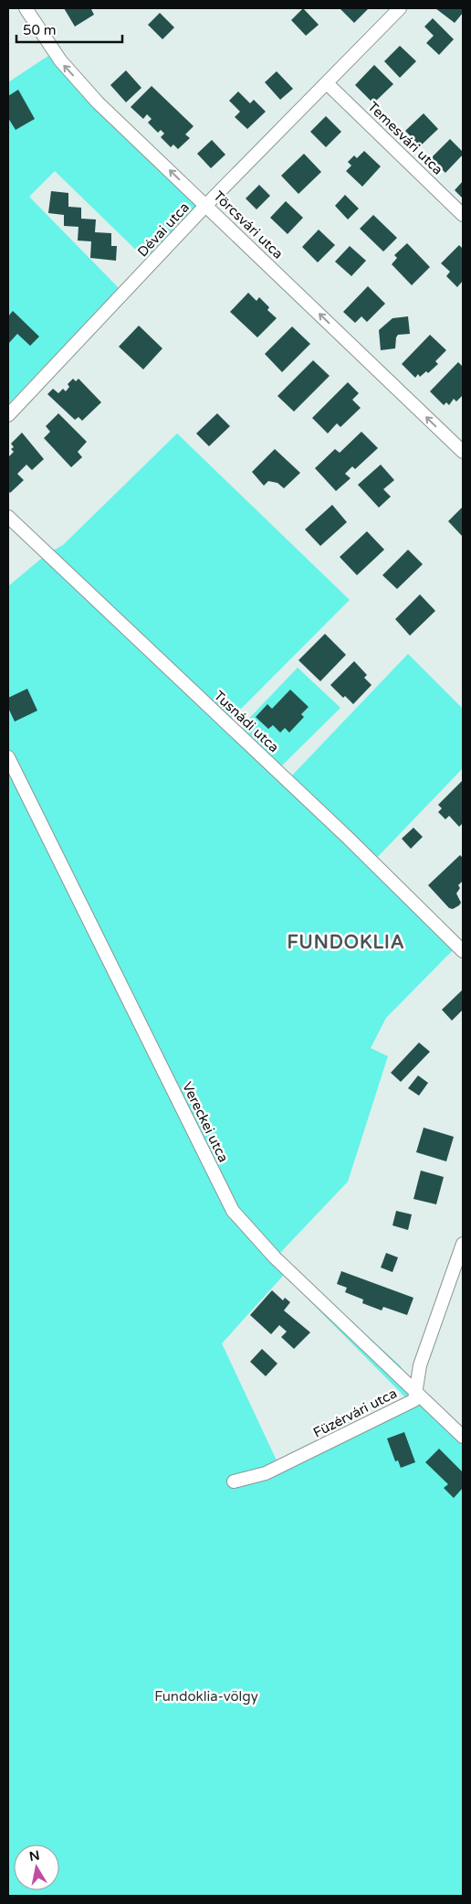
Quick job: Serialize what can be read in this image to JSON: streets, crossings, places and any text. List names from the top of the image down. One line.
{"streets":{"street":["Temesvári utca","Törcsvári utca","Dévai utca","Tusnádi utca","Vereckei utca","Füzérvári utca"]},"crossings":[["Temesvári utca","Dévai utca"],["Törcsvári utca","Dévai utca"],["Vereckei utca","Füzérvári utca"]],"one_way":["Törcsvári utca"],"districts":["FUNDOKLIA"],"parks":["Fundoklia-völgy"],"scale_bar":"50 m","north":"top"}
